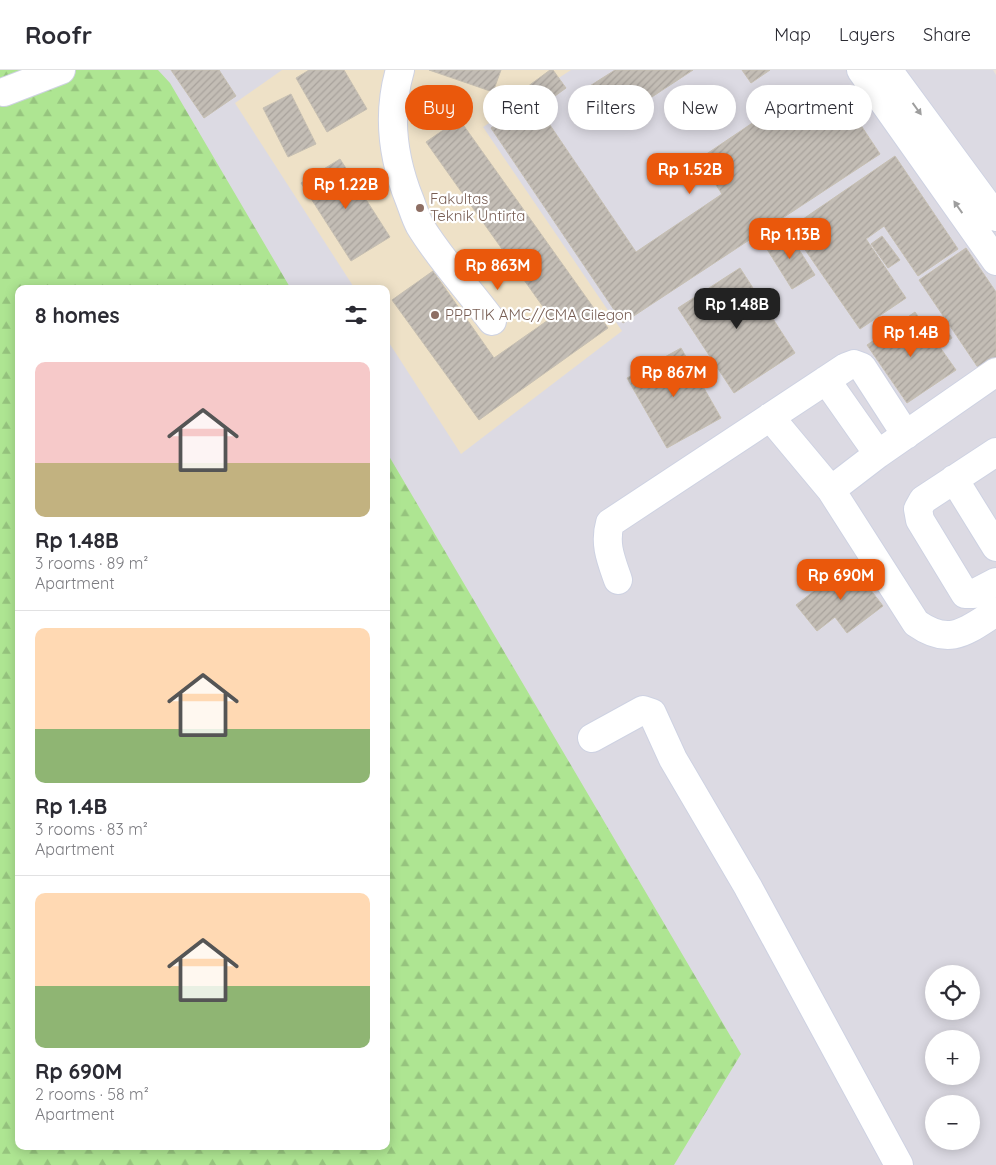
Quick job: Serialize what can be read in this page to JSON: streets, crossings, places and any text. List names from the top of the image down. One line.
{"places":["Fakultas Teknik Untirta","PPPTIK AMC//CMA Cilegon"],"page":{"header":"Roofr","nav":["Map","Layers","Share"],"chip":["Buy","Rent","Filters","New","Apartment"],"price":["Rp 1.52B","Rp 1.22B","Rp 1.13B","Rp 863M","Rp 1.48B","Rp 1.4B","Rp 867M","Rp 690M"],"heading":"8 homes","list":[{"name":"Rp 1.48B","note":"3 rooms · 89 m² · Apartment"},{"name":"Rp 1.4B","note":"3 rooms · 83 m² · Apartment"},{"name":"Rp 690M","note":"2 rooms · 58 m² · Apartment"}],"map_buttons":["+","−"]}}
